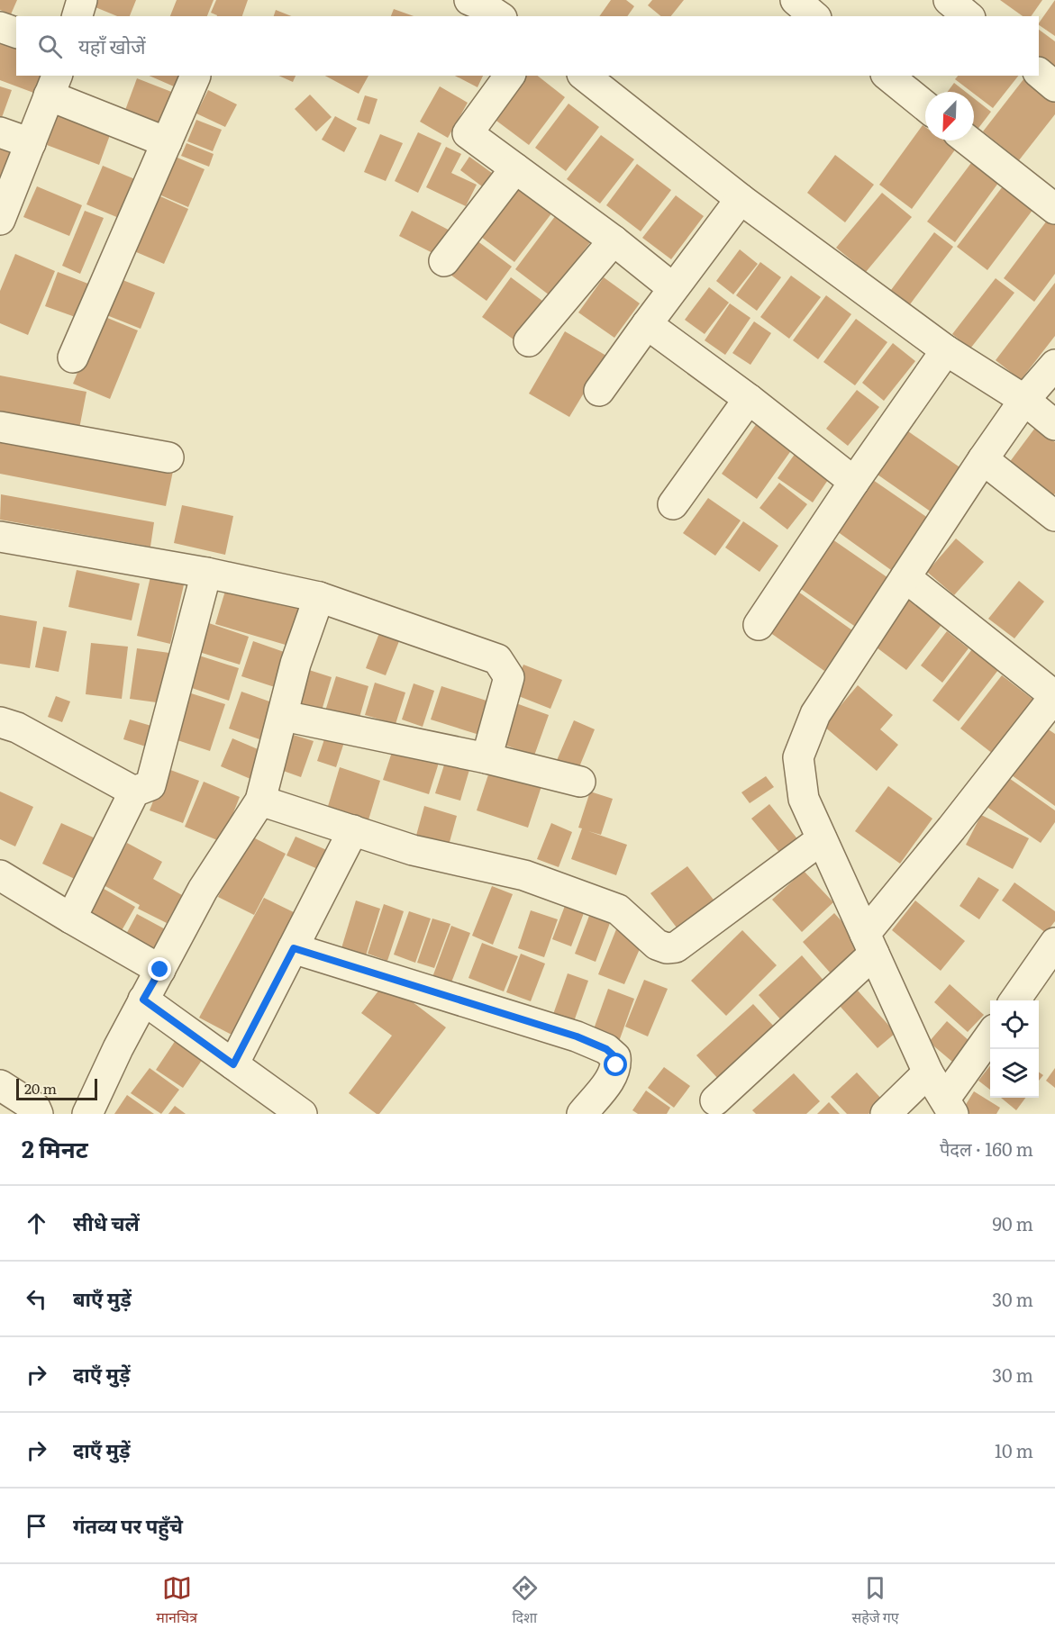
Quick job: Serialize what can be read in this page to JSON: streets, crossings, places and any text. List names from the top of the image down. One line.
{"scale_bar":"20 m","north":"bottom left","page":{"search":"यहाँ खोजें","scale":"20 m","heading":["2 मिनट","पैदल · 160 m"],"list":[["सीधे चलें","90 m"],["बाएँ मुड़ें","30 m"],["दाएँ मुड़ें","30 m"],["दाएँ मुड़ें","10 m"],"गंतव्य पर पहुँचे"],"nav":["मानचित्र","दिशा","सहेजे गए"]}}
